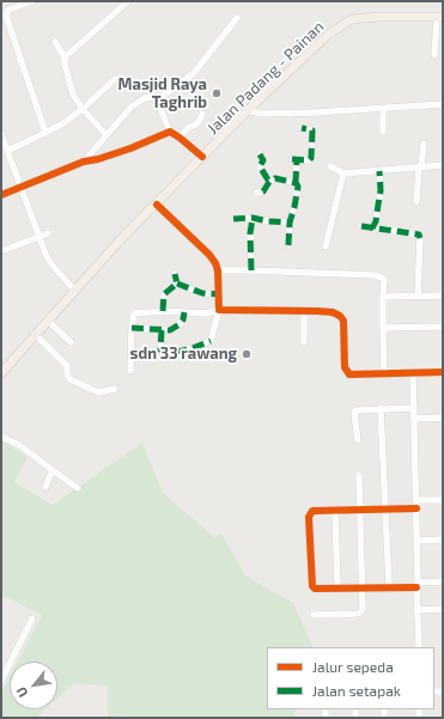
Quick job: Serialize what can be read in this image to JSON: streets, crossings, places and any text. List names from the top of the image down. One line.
{"streets":{"main road":["Jalan Padang - Painan"]},"places":["Masjid Raya Taghrib","sdn 33 rawang"],"legend":["Jalur sepeda","Jalan setapak"],"north":"bottom left"}
